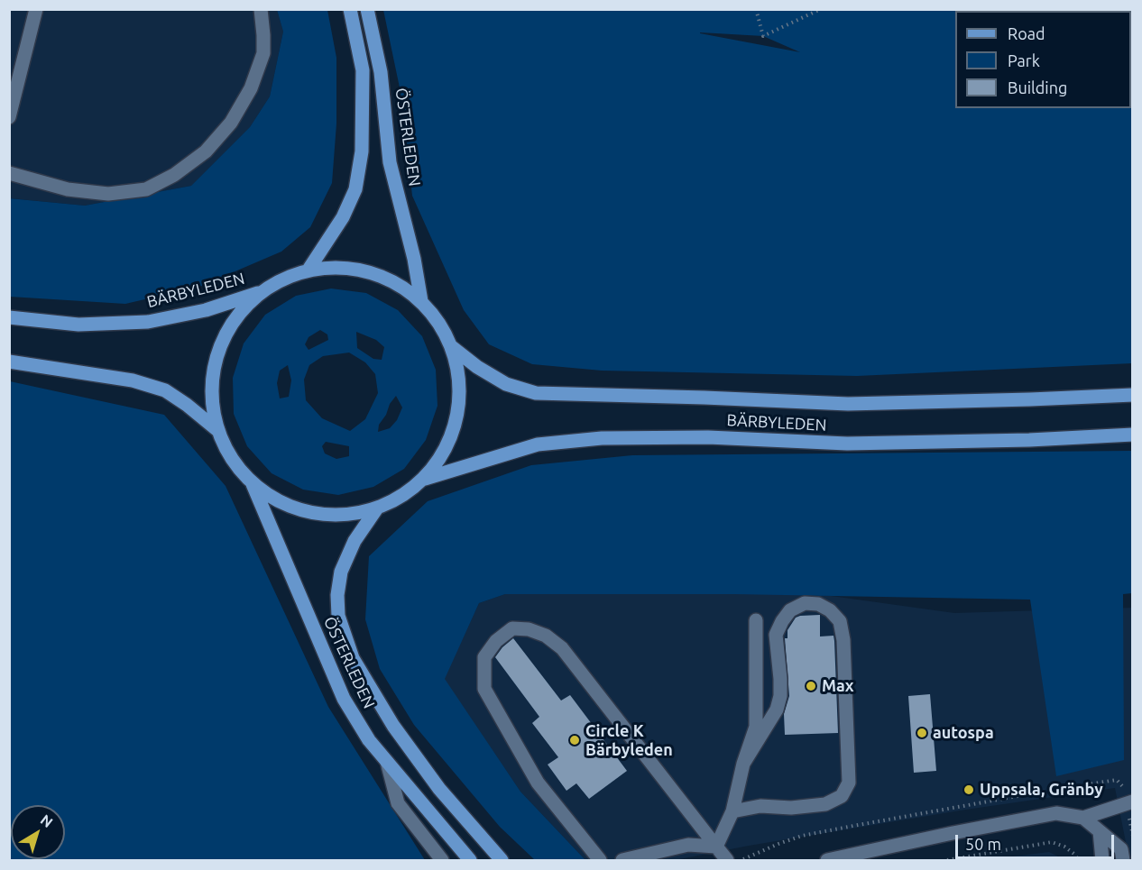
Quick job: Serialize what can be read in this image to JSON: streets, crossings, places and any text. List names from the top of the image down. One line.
{"streets":{"main road":["ÖSTERLEDEN","BÄRBYLEDEN"]},"places":["Max","autospa","Circle K Bärbyleden","Uppsala, Gränby"],"legend":["Road","Park","Building"],"scale_bar":"50 m","north":"top right"}
